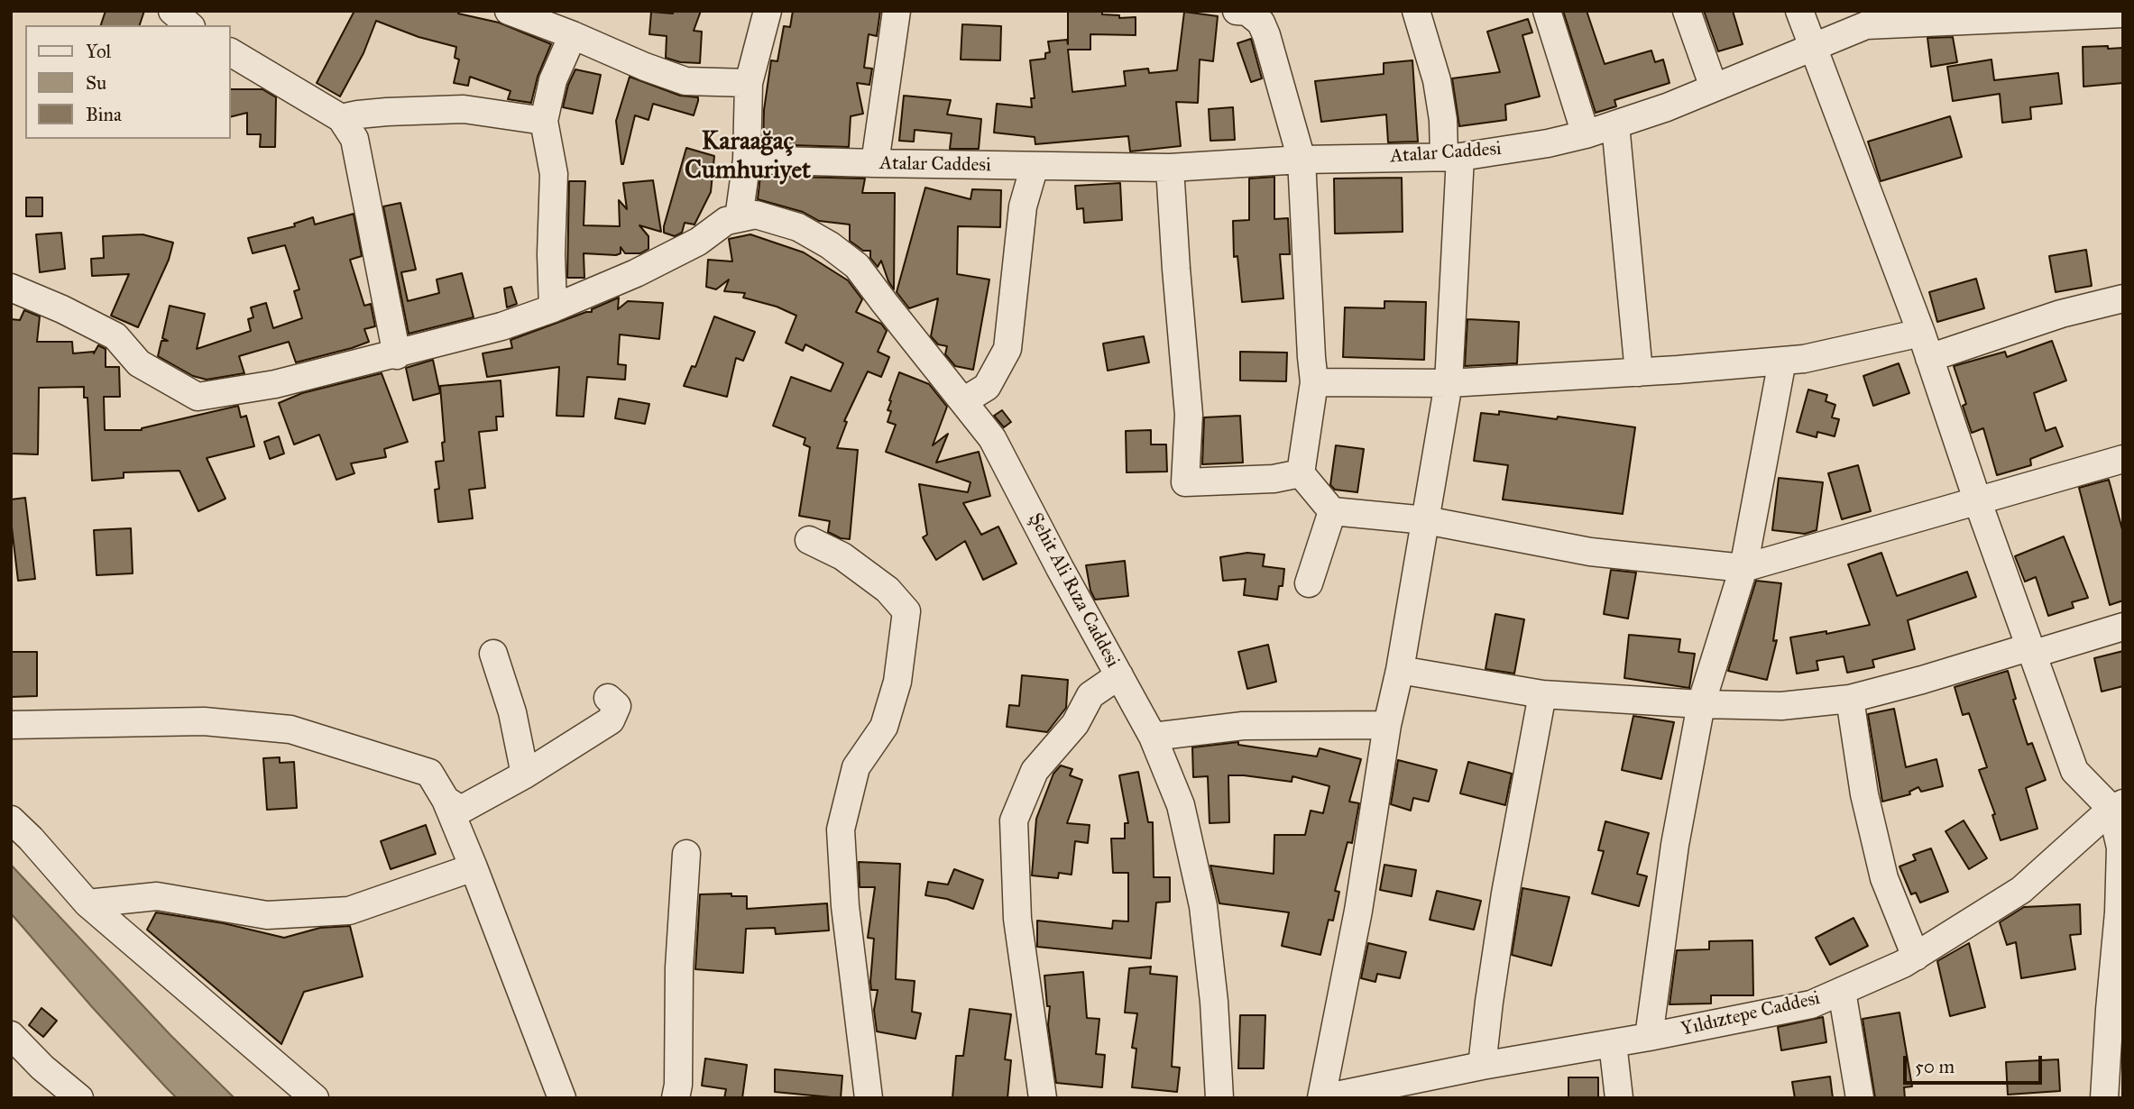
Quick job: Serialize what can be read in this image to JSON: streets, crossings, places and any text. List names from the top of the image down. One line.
{"streets":{"street":["Atalar Caddesi","Şehit Ali Rıza Caddesi","Yıldıztepe Caddesi"]},"districts":["Karaağaç Cumhuriyet"],"legend":["Yol","Su","Bina"],"scale_bar":"50 m"}
